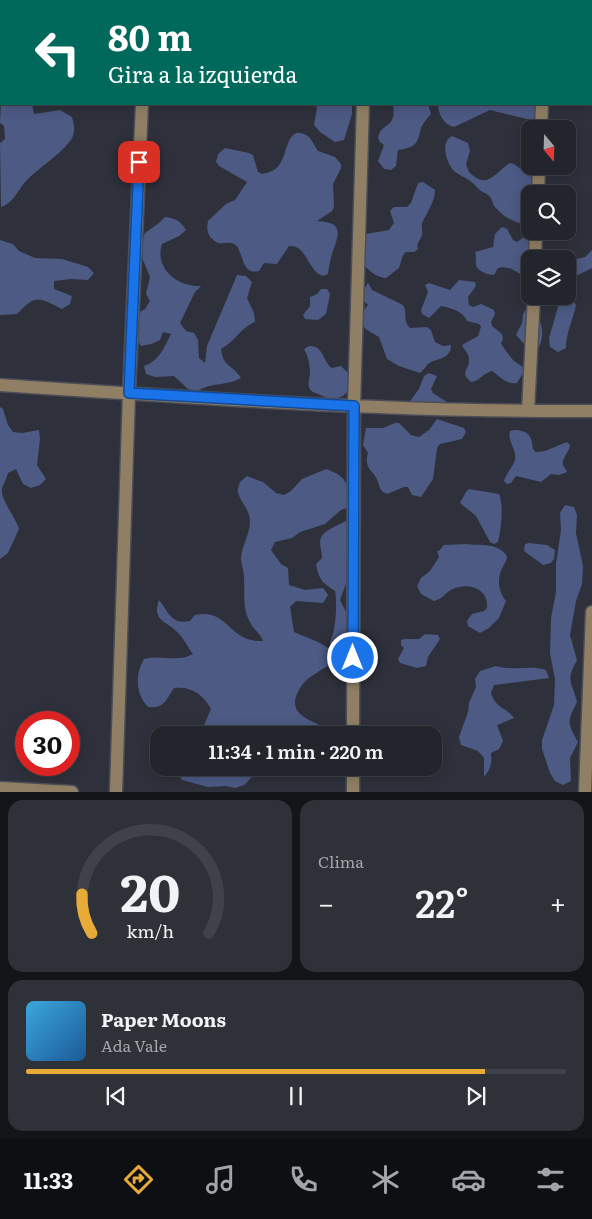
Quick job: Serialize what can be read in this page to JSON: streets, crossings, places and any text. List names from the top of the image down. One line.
{"north":"bottom","page":{"turn":["80 m","Gira a la izquierda"],"limit":"30","trip":"11:34 · 1 min · 220 m","tile":"Clima","heat":["−","22°","+"],"song":["Paper Moons","Ada Vale"],"tabs":"11:33","gauge":["20","km/h"]}}
